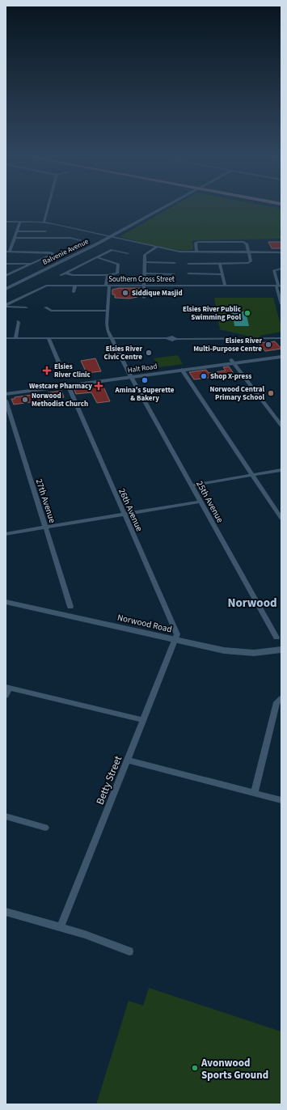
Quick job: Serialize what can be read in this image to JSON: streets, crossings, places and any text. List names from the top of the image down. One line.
{"streets":{"street":["Balvenie Avenue","Southern Cross Street","Halt Road","27th Avenue","25th Avenue","26th Avenue","Norwood Road","Betty Street"]},"crossings":[["Southern Cross Street","25th Avenue"],["Halt Road","25th Avenue"],["Halt Road","26th Avenue"],["26th Avenue","Norwood Road"],["26th Avenue","Betty Street"],["Norwood Road","Betty Street"]],"districts":["Norwood"],"places":{"other":["Siddique Masjid","Elsies River Public Swimming Pool","Elsies River Multi-Purpose Centre","Elsies River Civic Centre","Shop X-press","Amina's Superette & Bakery","Norwood Central Primary School","Norwood Methodist Church","Avonwood Sports Ground"],"health":["Elsies River Clinic","Westcare Pharmacy"]}}
